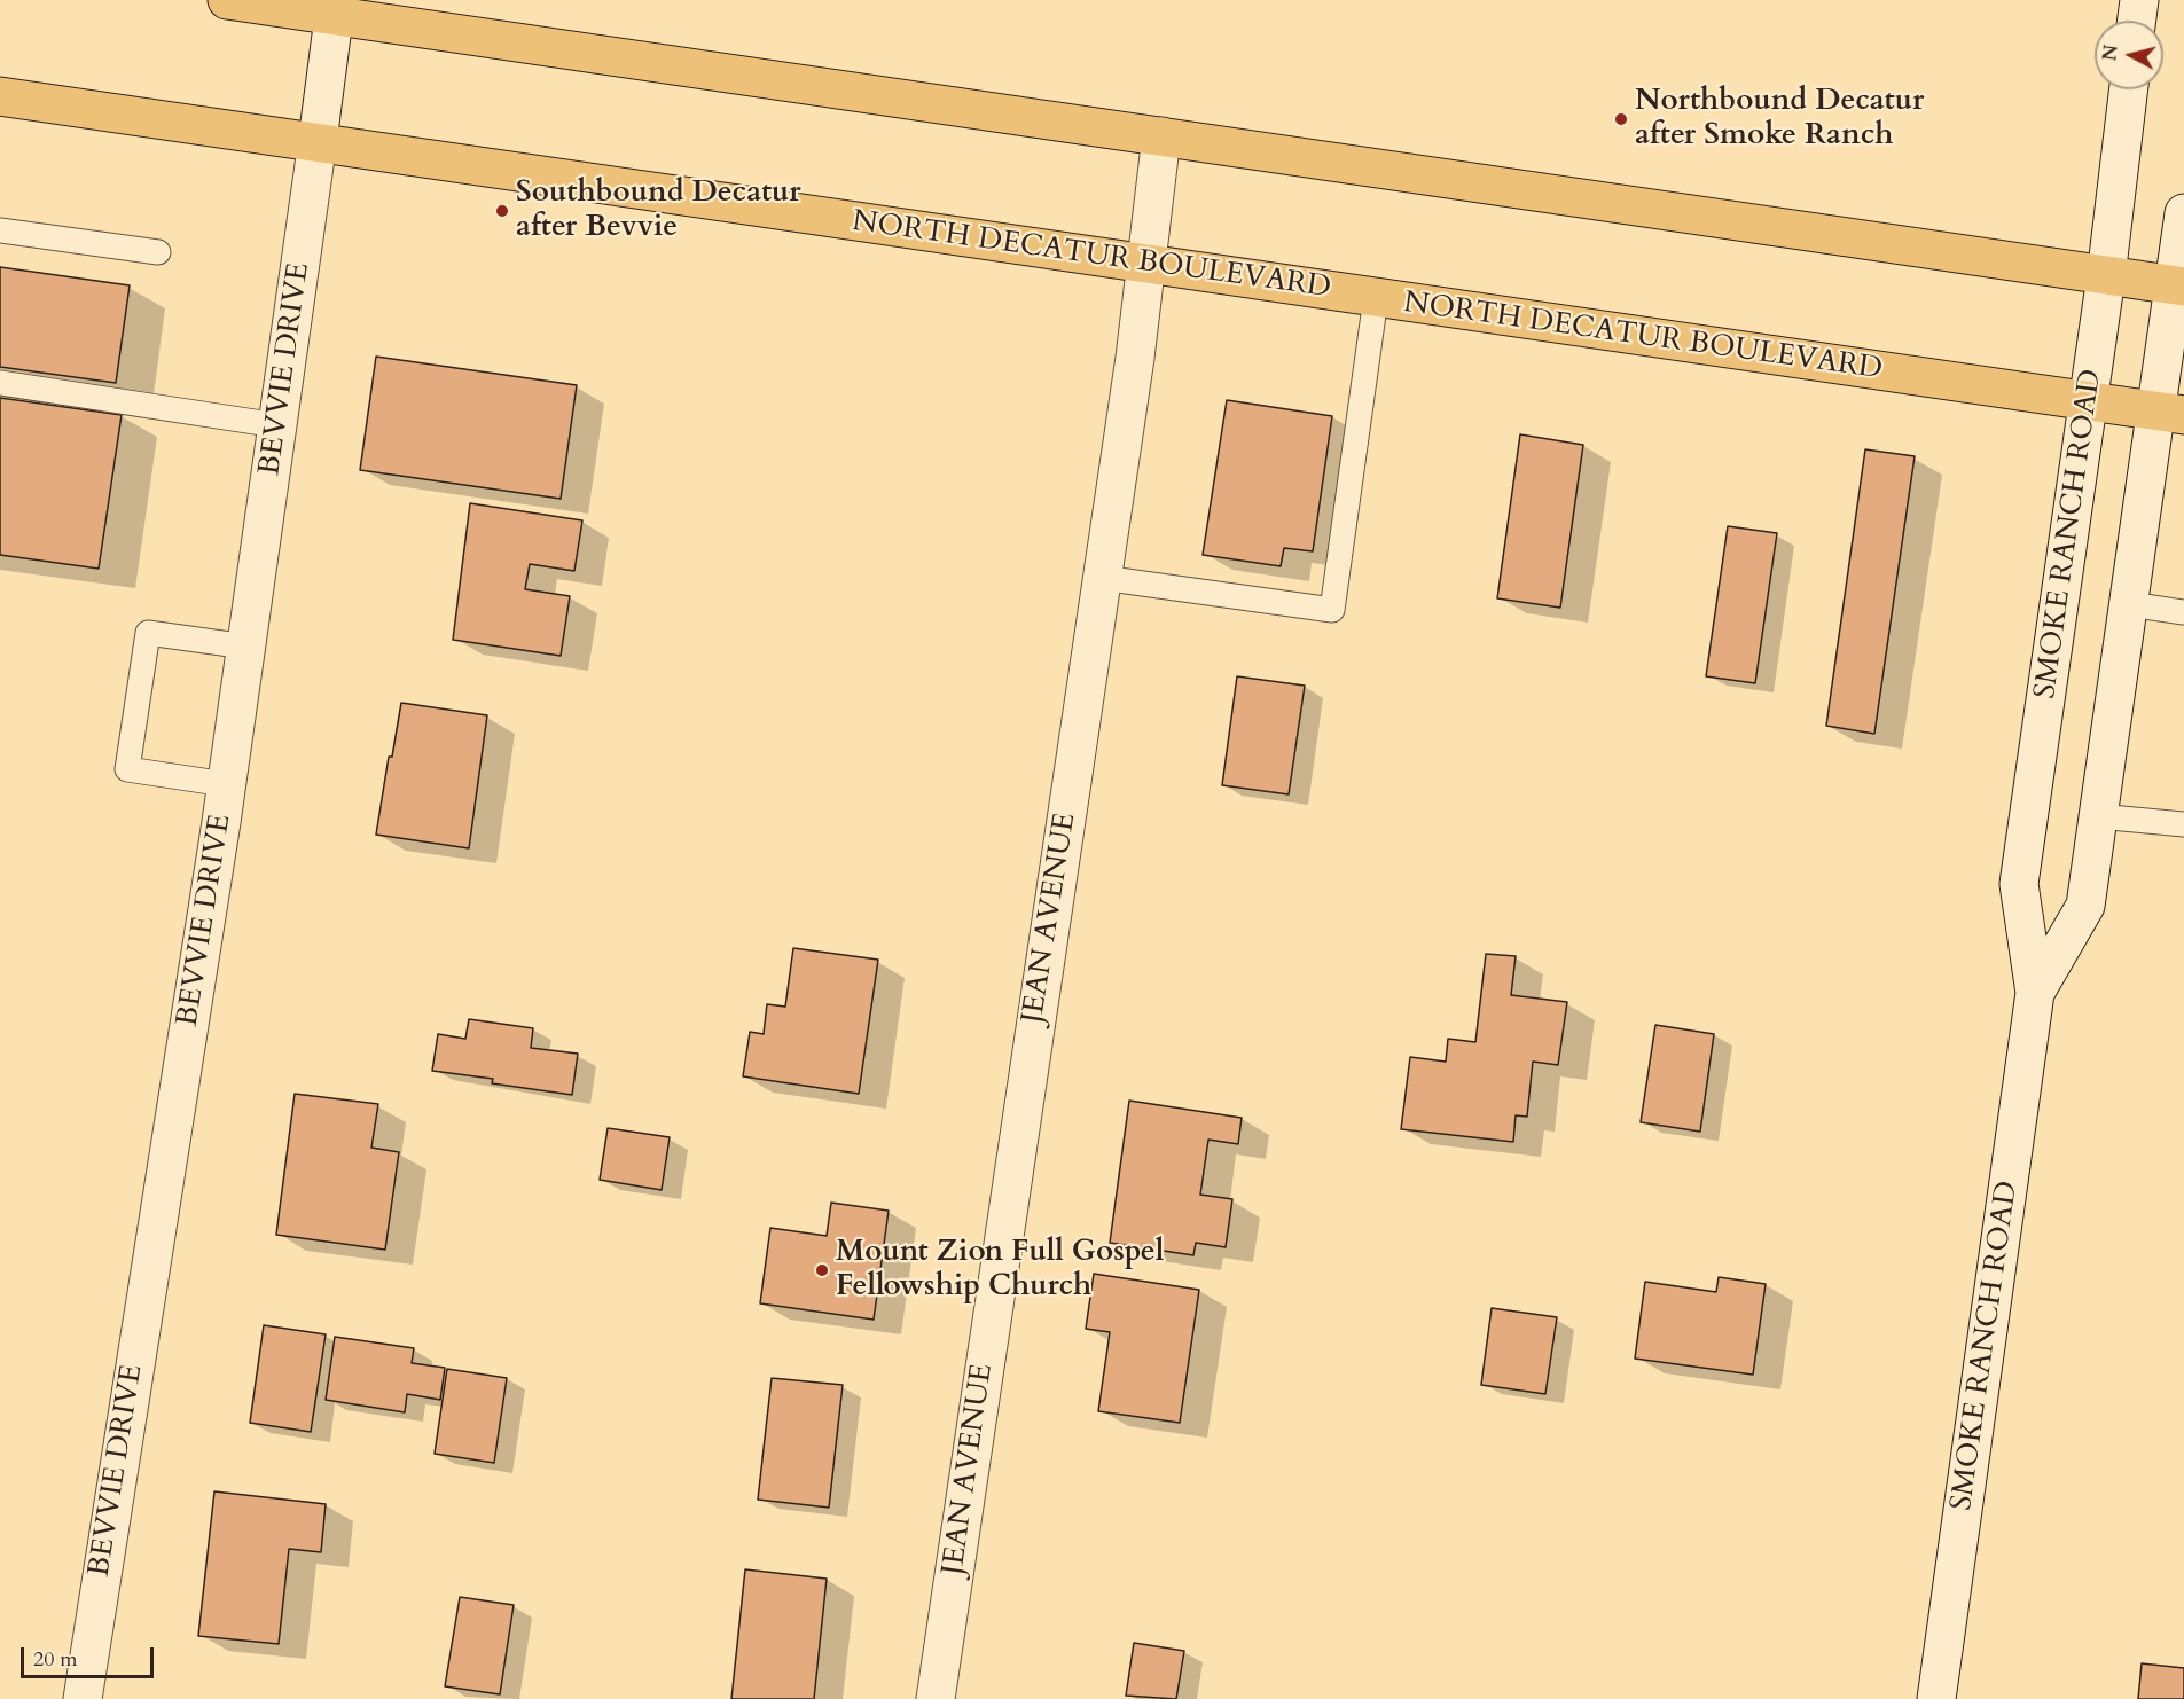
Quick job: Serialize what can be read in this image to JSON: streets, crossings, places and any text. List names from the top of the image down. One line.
{"streets":{"main road":["NORTH DECATUR BOULEVARD"],"street":["BEVVIE DRIVE","SMOKE RANCH ROAD","JEAN AVENUE"]},"crossings":[["NORTH DECATUR BOULEVARD","BEVVIE DRIVE"],["NORTH DECATUR BOULEVARD","SMOKE RANCH ROAD"],["NORTH DECATUR BOULEVARD","JEAN AVENUE"]],"places":["Northbound Decatur after Smoke Ranch","Southbound Decatur after Bevvie","Mount Zion Full Gospel Fellowship Church"],"scale_bar":"20 m","north":"left"}
